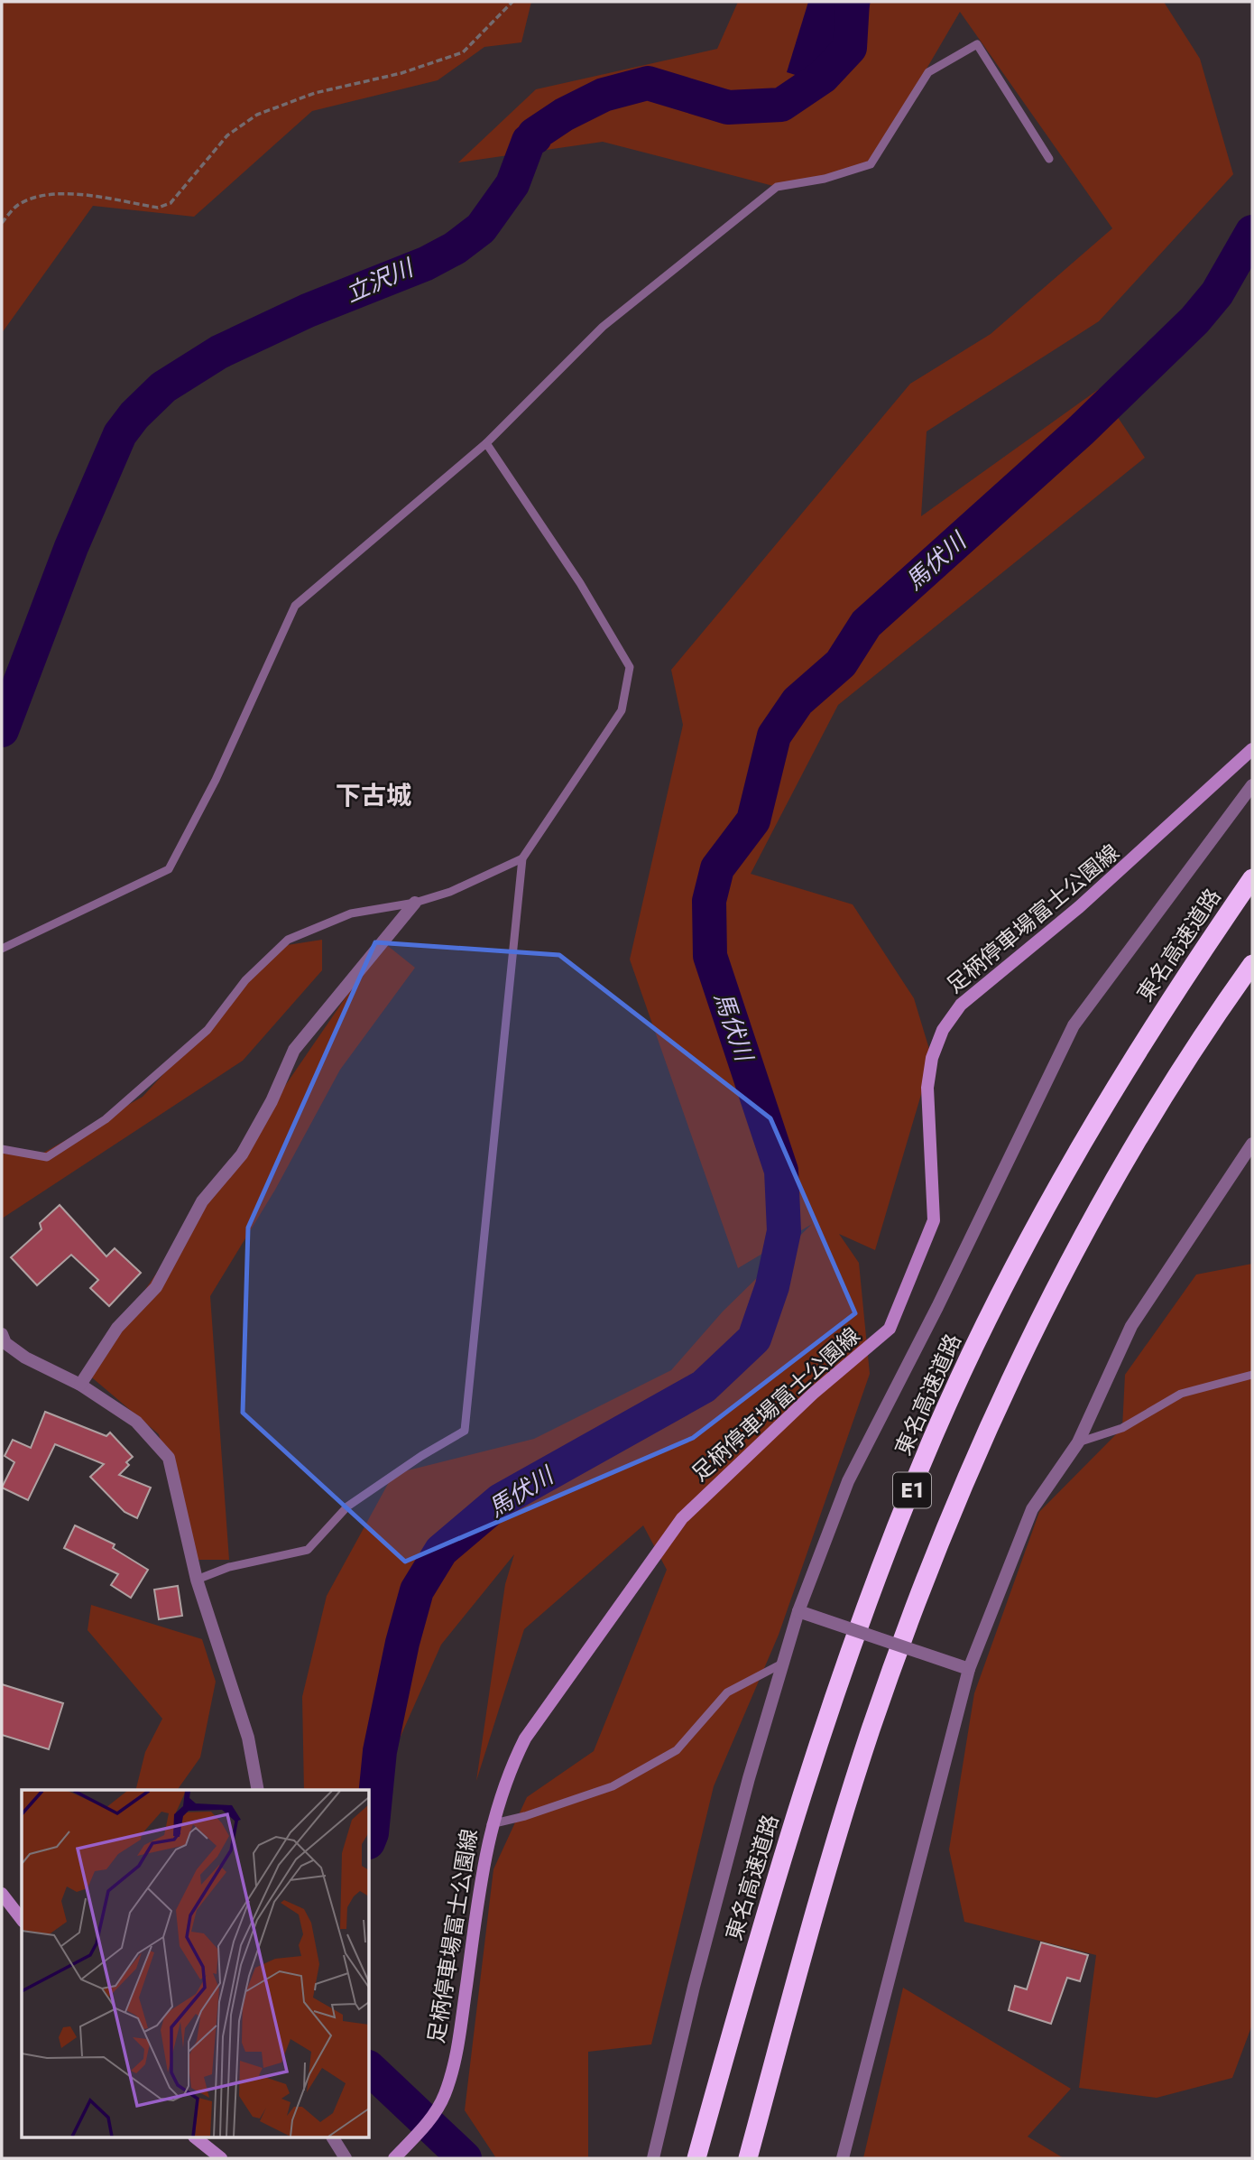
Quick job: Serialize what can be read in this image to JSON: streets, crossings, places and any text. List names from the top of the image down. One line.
{"streets":{"highway":["東名高速道路","E1"],"main road":["足柄停車場富士公園線"]},"districts":["下古城"],"water":["立沢川","馬伏川"]}
